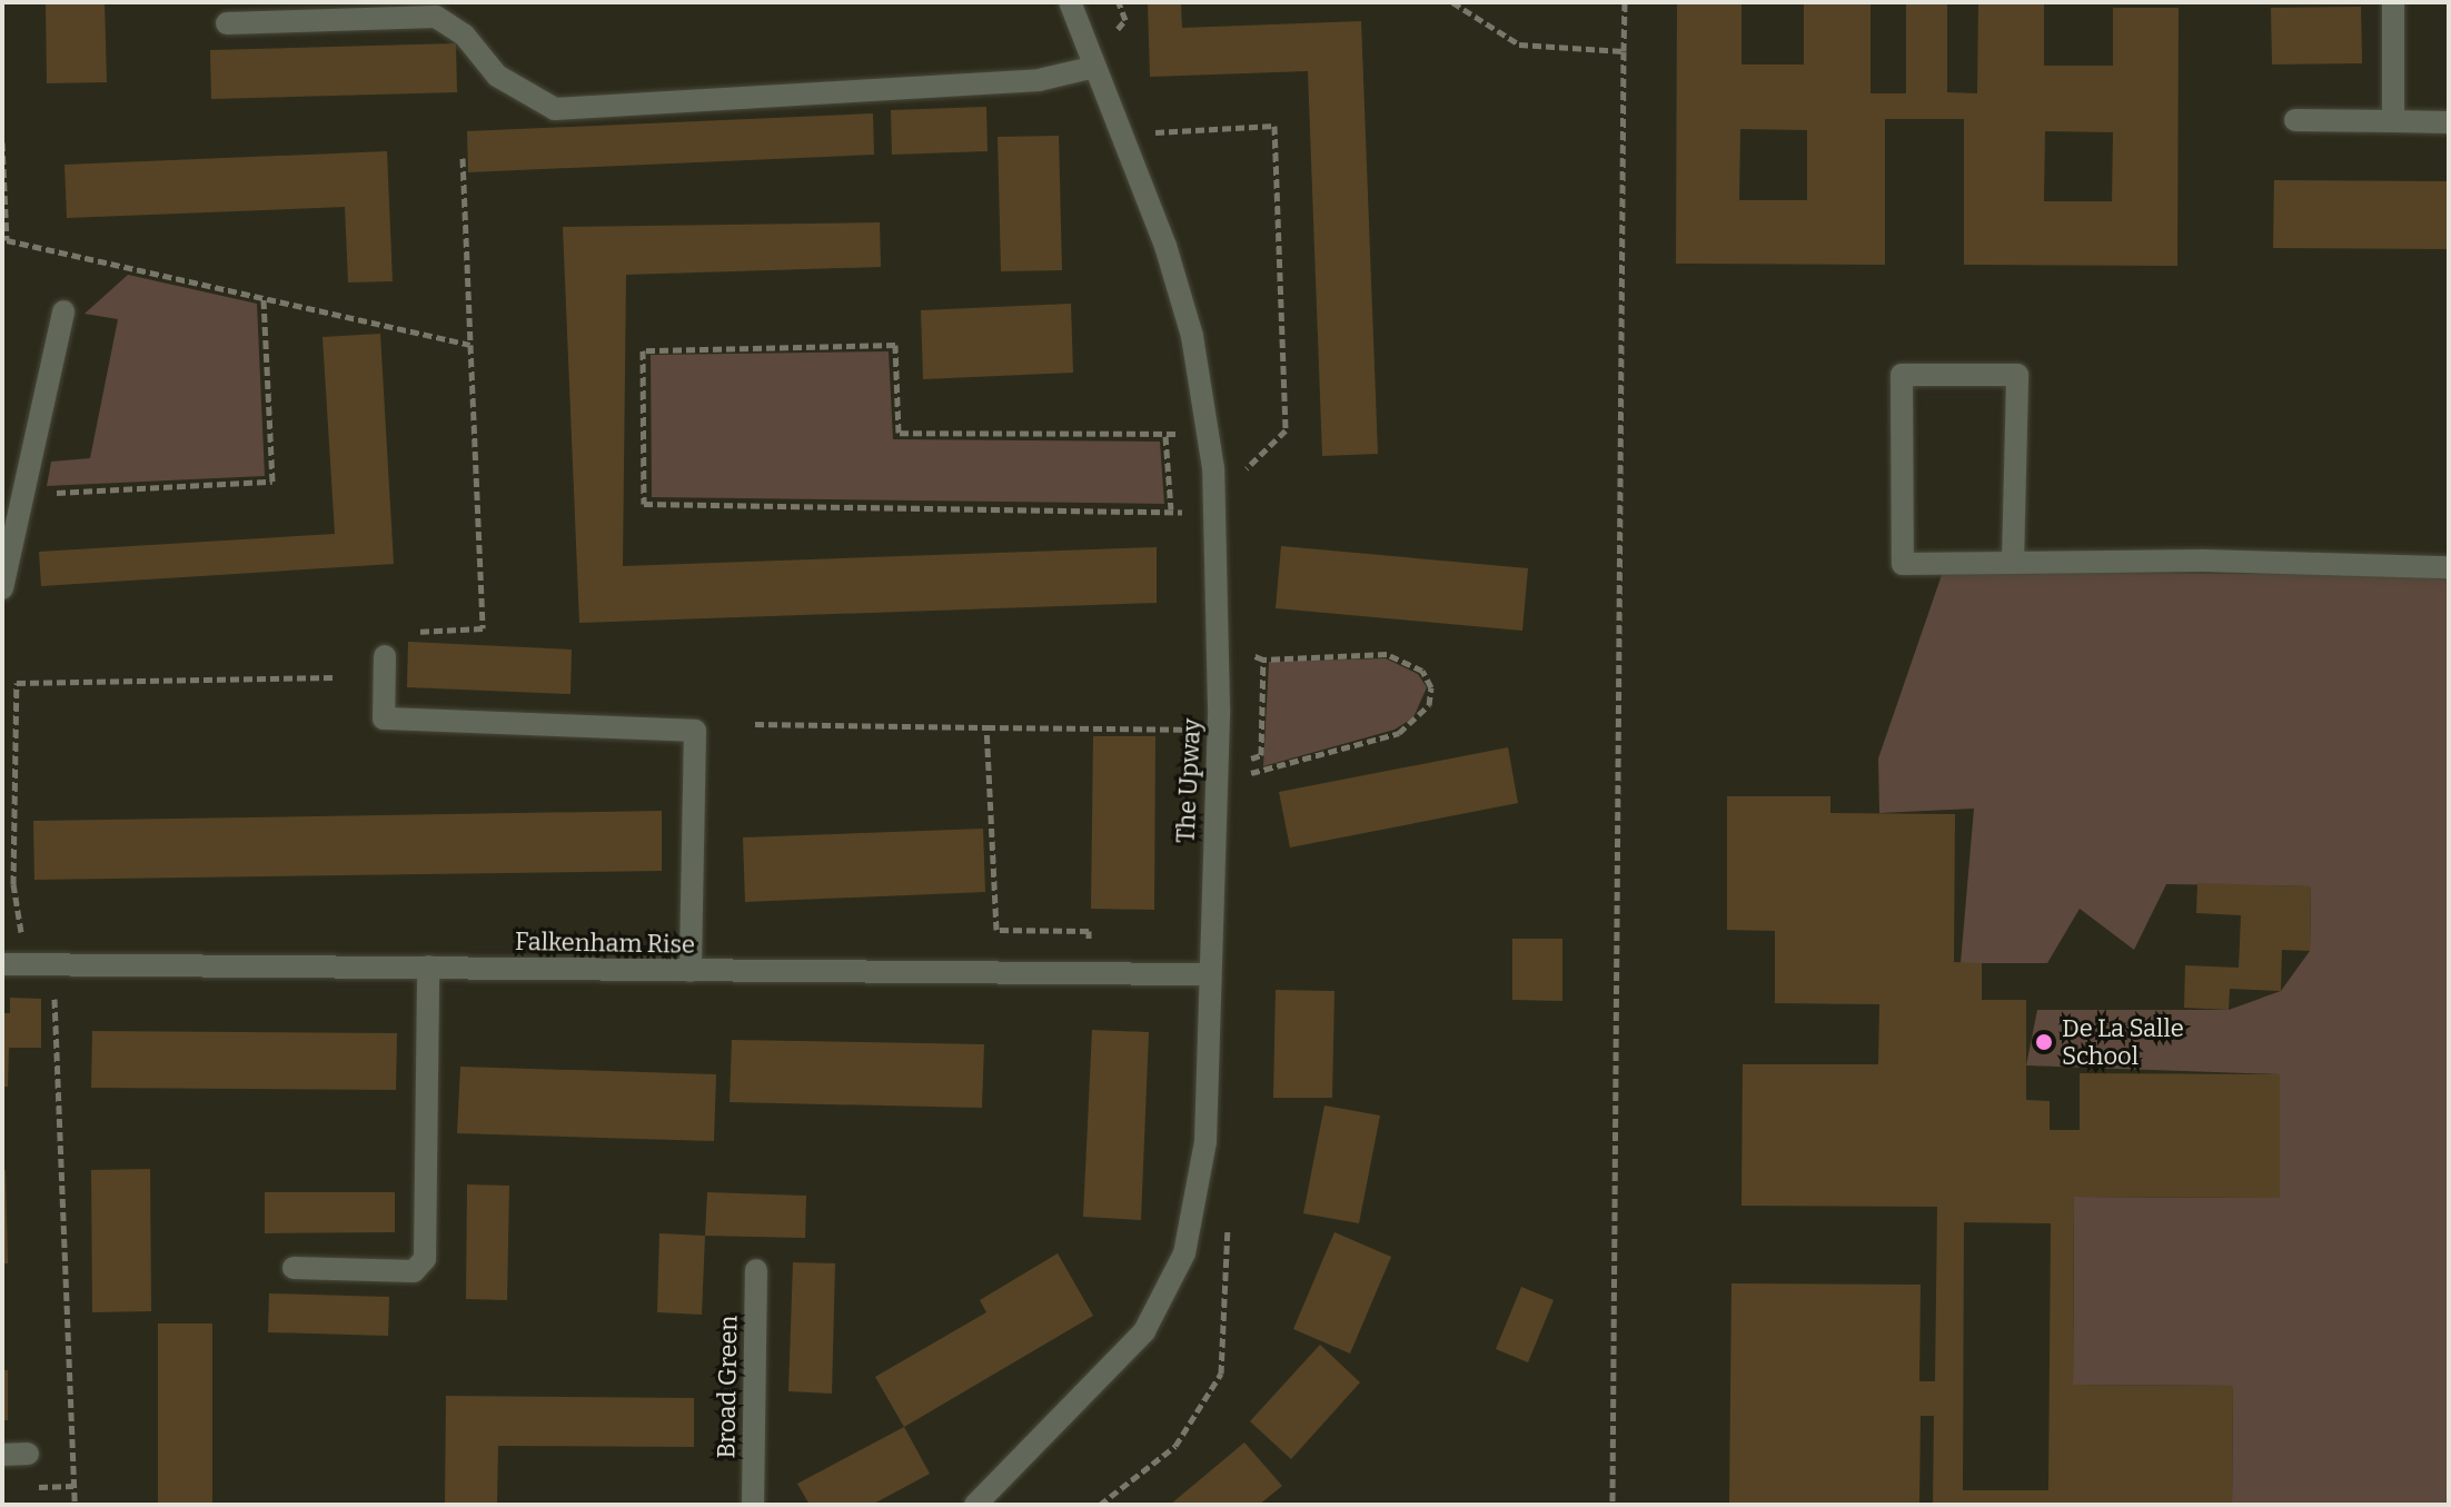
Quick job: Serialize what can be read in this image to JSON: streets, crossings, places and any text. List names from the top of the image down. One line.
{"streets":{"street":["The Upway","Falkenham Rise","Broad Green"]},"crossings":[["The Upway","Falkenham Rise"]],"places":["De La Salle School"]}
